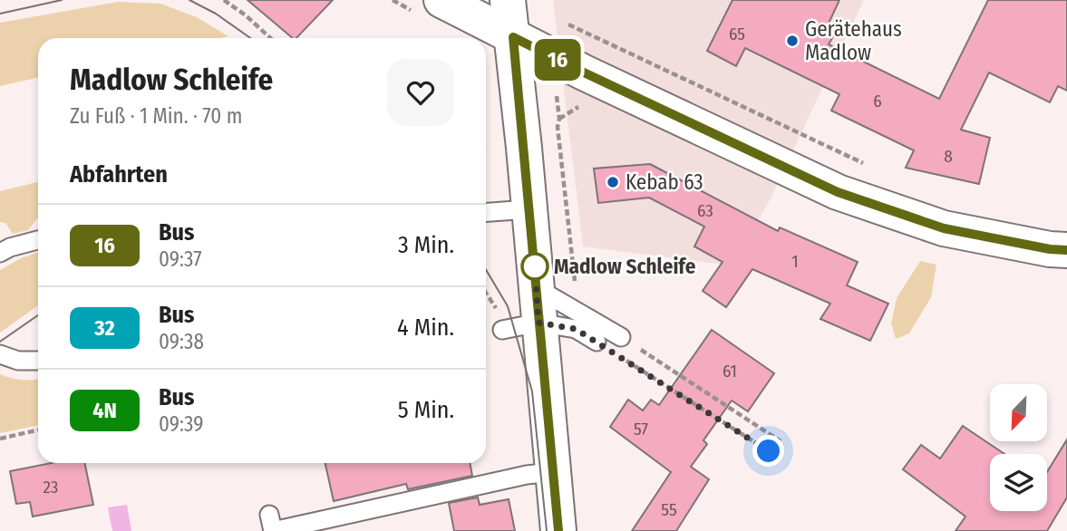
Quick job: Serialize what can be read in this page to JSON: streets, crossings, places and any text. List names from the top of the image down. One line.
{"places":["Gerätehaus Madlow","Kebab 63","Madlow Schleife"],"lines":["bus line 16"],"house_numbers":["65","6","8","63","1","61","57","23","55"],"north":"bottom left","page":{"on_map":"16","heading":[["Madlow Schleife","Zu Fuß · 1 Min. · 70 m"],"Abfahrten"],"list":[{"mark":"16","name":"Bus","note":"09:37","value":"3 Min."},{"mark":"32","name":"Bus","note":"09:38","value":"4 Min."},{"mark":"4N","name":"Bus","note":"09:39","value":"5 Min."}]}}
